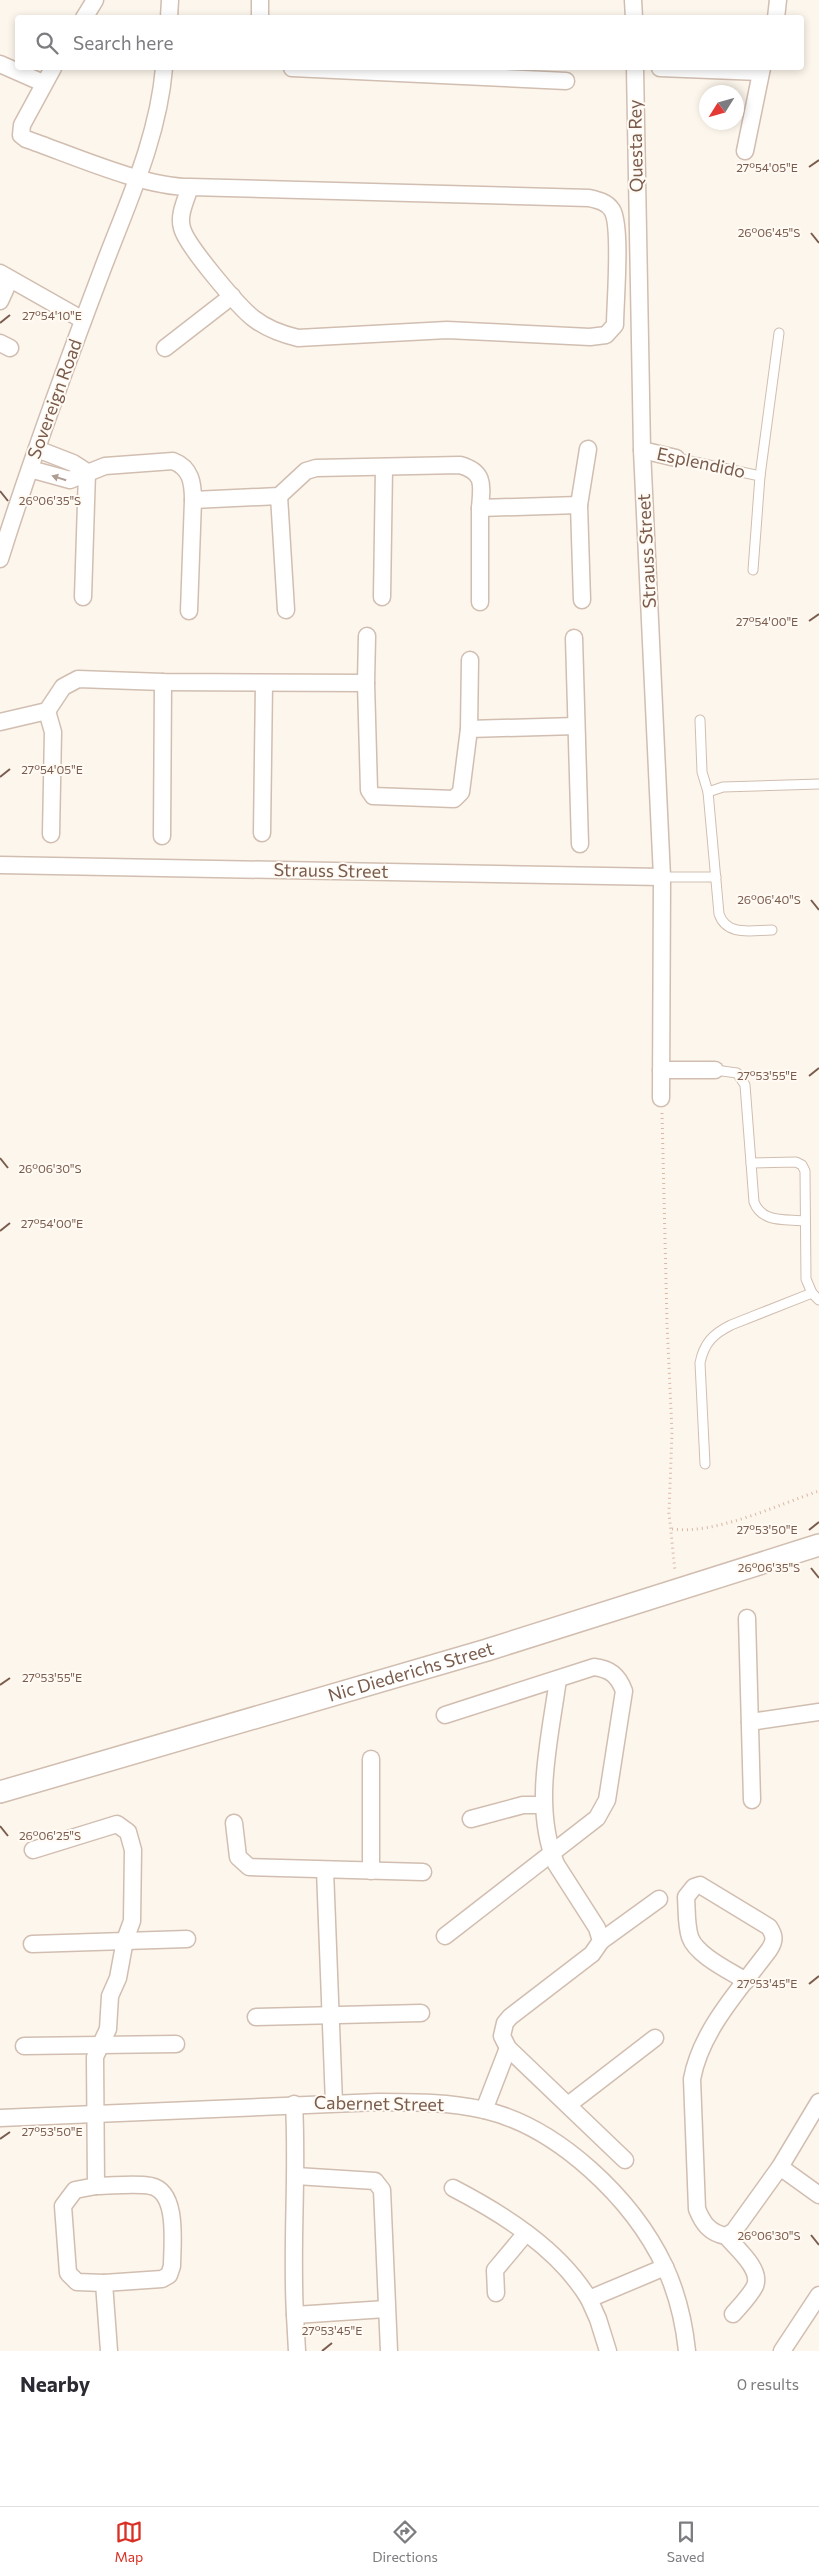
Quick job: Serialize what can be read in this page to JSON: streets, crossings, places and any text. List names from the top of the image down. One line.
{"streets":{"street":["Questa Rey","Sovereign Road","Esplendido","Strauss Street","Nic Diederichs Street","Cabernet Street"]},"crossings":[["Questa Rey","Strauss Street"],["Esplendido","Strauss Street"]],"north":"bottom left","page":{"search":"Search here","heading":["Nearby","0 results"],"nav":["Map","Directions","Saved"]},"coordinates":["27°54'05\"E","26°06'45\"S","27°54'10\"E","26°06'35\"S","27°54'00\"E","26°06'40\"S","27°53'55\"E","26°06'30\"S","27°53'50\"E","26°06'25\"S","27°53'45\"E"]}
